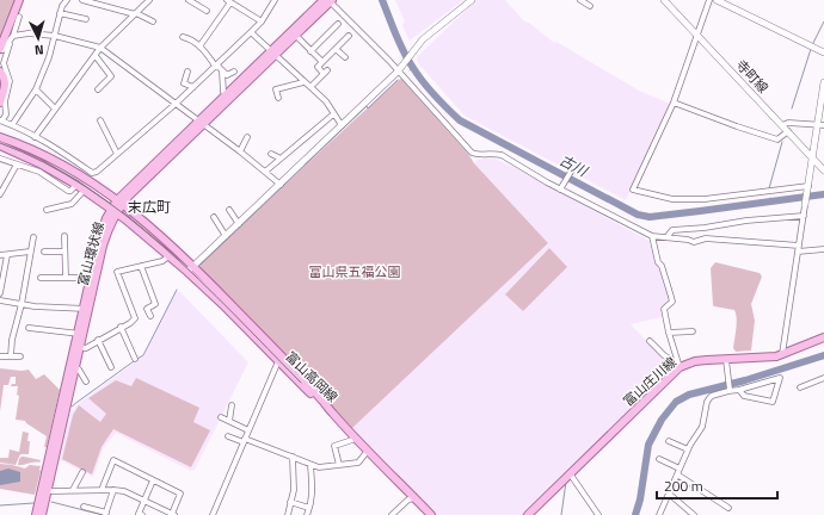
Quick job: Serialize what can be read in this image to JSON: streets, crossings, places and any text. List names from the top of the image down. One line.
{"streets":{"main road":["富山環状線","富山高岡線","富山庄川線"],"street":["寺町線"]},"crossings":[["富山環状線","富山高岡線"]],"districts":["末広町"],"water":["古川"],"parks":["富山県五福公園"],"scale_bar":"200 m","north":"bottom"}
